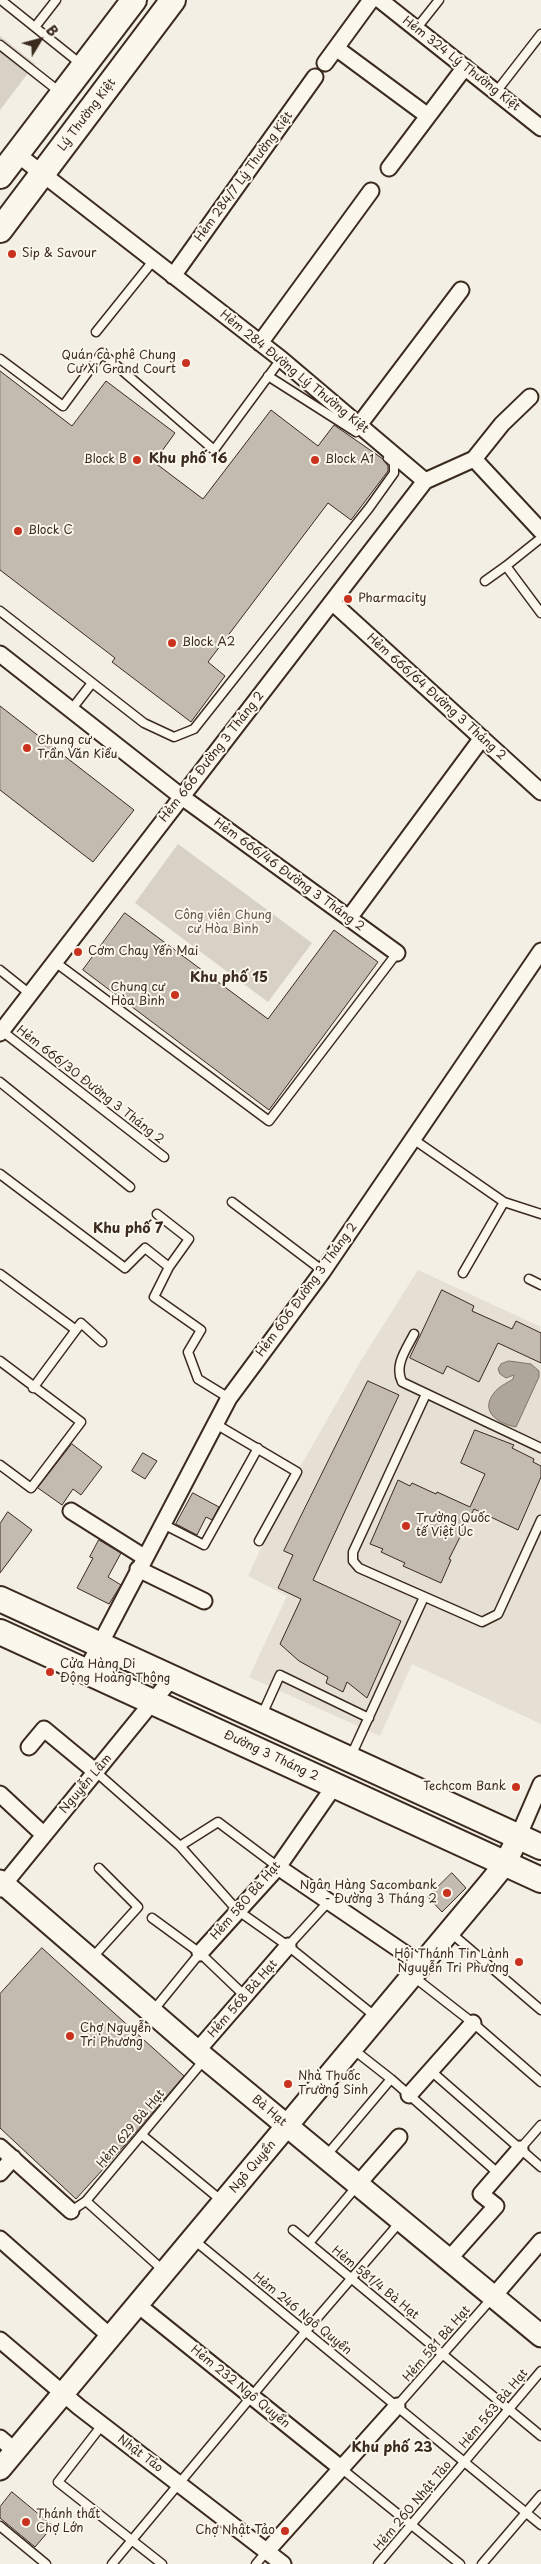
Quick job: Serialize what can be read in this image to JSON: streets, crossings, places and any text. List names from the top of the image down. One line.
{"streets":{"main road":["Lý Thường Kiệt","Đường 3 Tháng 2"],"street":["Hẻm 324 Lý Thường Kiệt","Hẻm 284/7 Lý Thường Kiệt","Hẻm 284 Đường Lý Thường Kiệt","Hẻm 666/64 Đường 3 Tháng 2","Hẻm 666 Đường 3 Tháng 2","Hẻm 666/46 Đường 3 Tháng 2","Hẻm 606 Đường 3 Tháng 2","Nguyễn Lâm","Hẻm 580 Bà Hạt","Hẻm 568 Bà Hạt","Bà Hạt","Ngô Quyền","Hẻm 232 Ngô Quyền","Nhật Tảo"],"lane":["Hẻm 666/30 Đường 3 Tháng 2","Hẻm 629 Bà Hạt","Hẻm 581/4 Bà Hạt","Hẻm 246 Ngô Quyền","Hẻm 581 Bà Hạt","Hẻm 563 Bà Hạt","Hẻm 260 Nhật Tảo"]},"crossings":[["Lý Thường Kiệt","Hẻm 284 Đường Lý Thường Kiệt"],["Hẻm 284/7 Lý Thường Kiệt","Hẻm 284 Đường Lý Thường Kiệt"],["Hẻm 284 Đường Lý Thường Kiệt","Hẻm 666 Đường 3 Tháng 2"],["Hẻm 666/64 Đường 3 Tháng 2","Hẻm 666 Đường 3 Tháng 2"],["Hẻm 666 Đường 3 Tháng 2","Hẻm 666/46 Đường 3 Tháng 2"],["Hẻm 666 Đường 3 Tháng 2","Hẻm 666/30 Đường 3 Tháng 2"],["Hẻm 606 Đường 3 Tháng 2","Đường 3 Tháng 2"],["Đường 3 Tháng 2","Nguyễn Lâm"],["Đường 3 Tháng 2","Hẻm 580 Bà Hạt"],["Đường 3 Tháng 2","Ngô Quyền"],["Nguyễn Lâm","Bà Hạt"],["Hẻm 580 Bà Hạt","Bà Hạt"],["Hẻm 568 Bà Hạt","Bà Hạt"],["Hẻm 568 Bà Hạt","Hẻm 629 Bà Hạt"],["Bà Hạt","Hẻm 629 Bà Hạt"],["Bà Hạt","Ngô Quyền"],["Bà Hạt","Hẻm 581 Bà Hạt"],["Ngô Quyền","Hẻm 246 Ngô Quyền"],["Ngô Quyền","Hẻm 232 Ngô Quyền"],["Ngô Quyền","Nhật Tảo"],["Hẻm 581/4 Bà Hạt","Hẻm 581 Bà Hạt"],["Hẻm 581/4 Bà Hạt","Hẻm 563 Bà Hạt"],["Hẻm 246 Ngô Quyền","Hẻm 581 Bà Hạt"],["Hẻm 246 Ngô Quyền","Hẻm 563 Bà Hạt"],["Hẻm 246 Ngô Quyền","Hẻm 260 Nhật Tảo"],["Hẻm 563 Bà Hạt","Hẻm 260 Nhật Tảo"]],"districts":["Khu phố 16","Khu phố 15","Khu phố 7","Khu phố 23"],"parks":["Công viên Chung cư Hòa Bình"],"places":["Sip & Savour","Quán cà phê Chung Cư Xi Grand Court","Block B","Block A1","Block C","Pharmacity","Block A2","Chung cư Trần Văn Kiều","Cơm Chay Yến Mai","Chung cư Hòa Bình","Trường Quốc tế Việt Úc","Cửa Hàng Di Động Hoàng Thông","Techcom Bank","Ngân Hàng Sacombank - Đường 3 Tháng 2","Hội Thánh Tin Lành Nguyễn Tri Phương","Chợ Nguyễn Tri Phương","Nhà Thuốc Trường Sinh","Thánh thất Chợ Lớn","Chợ Nhật Tảo"],"north":"top right"}
